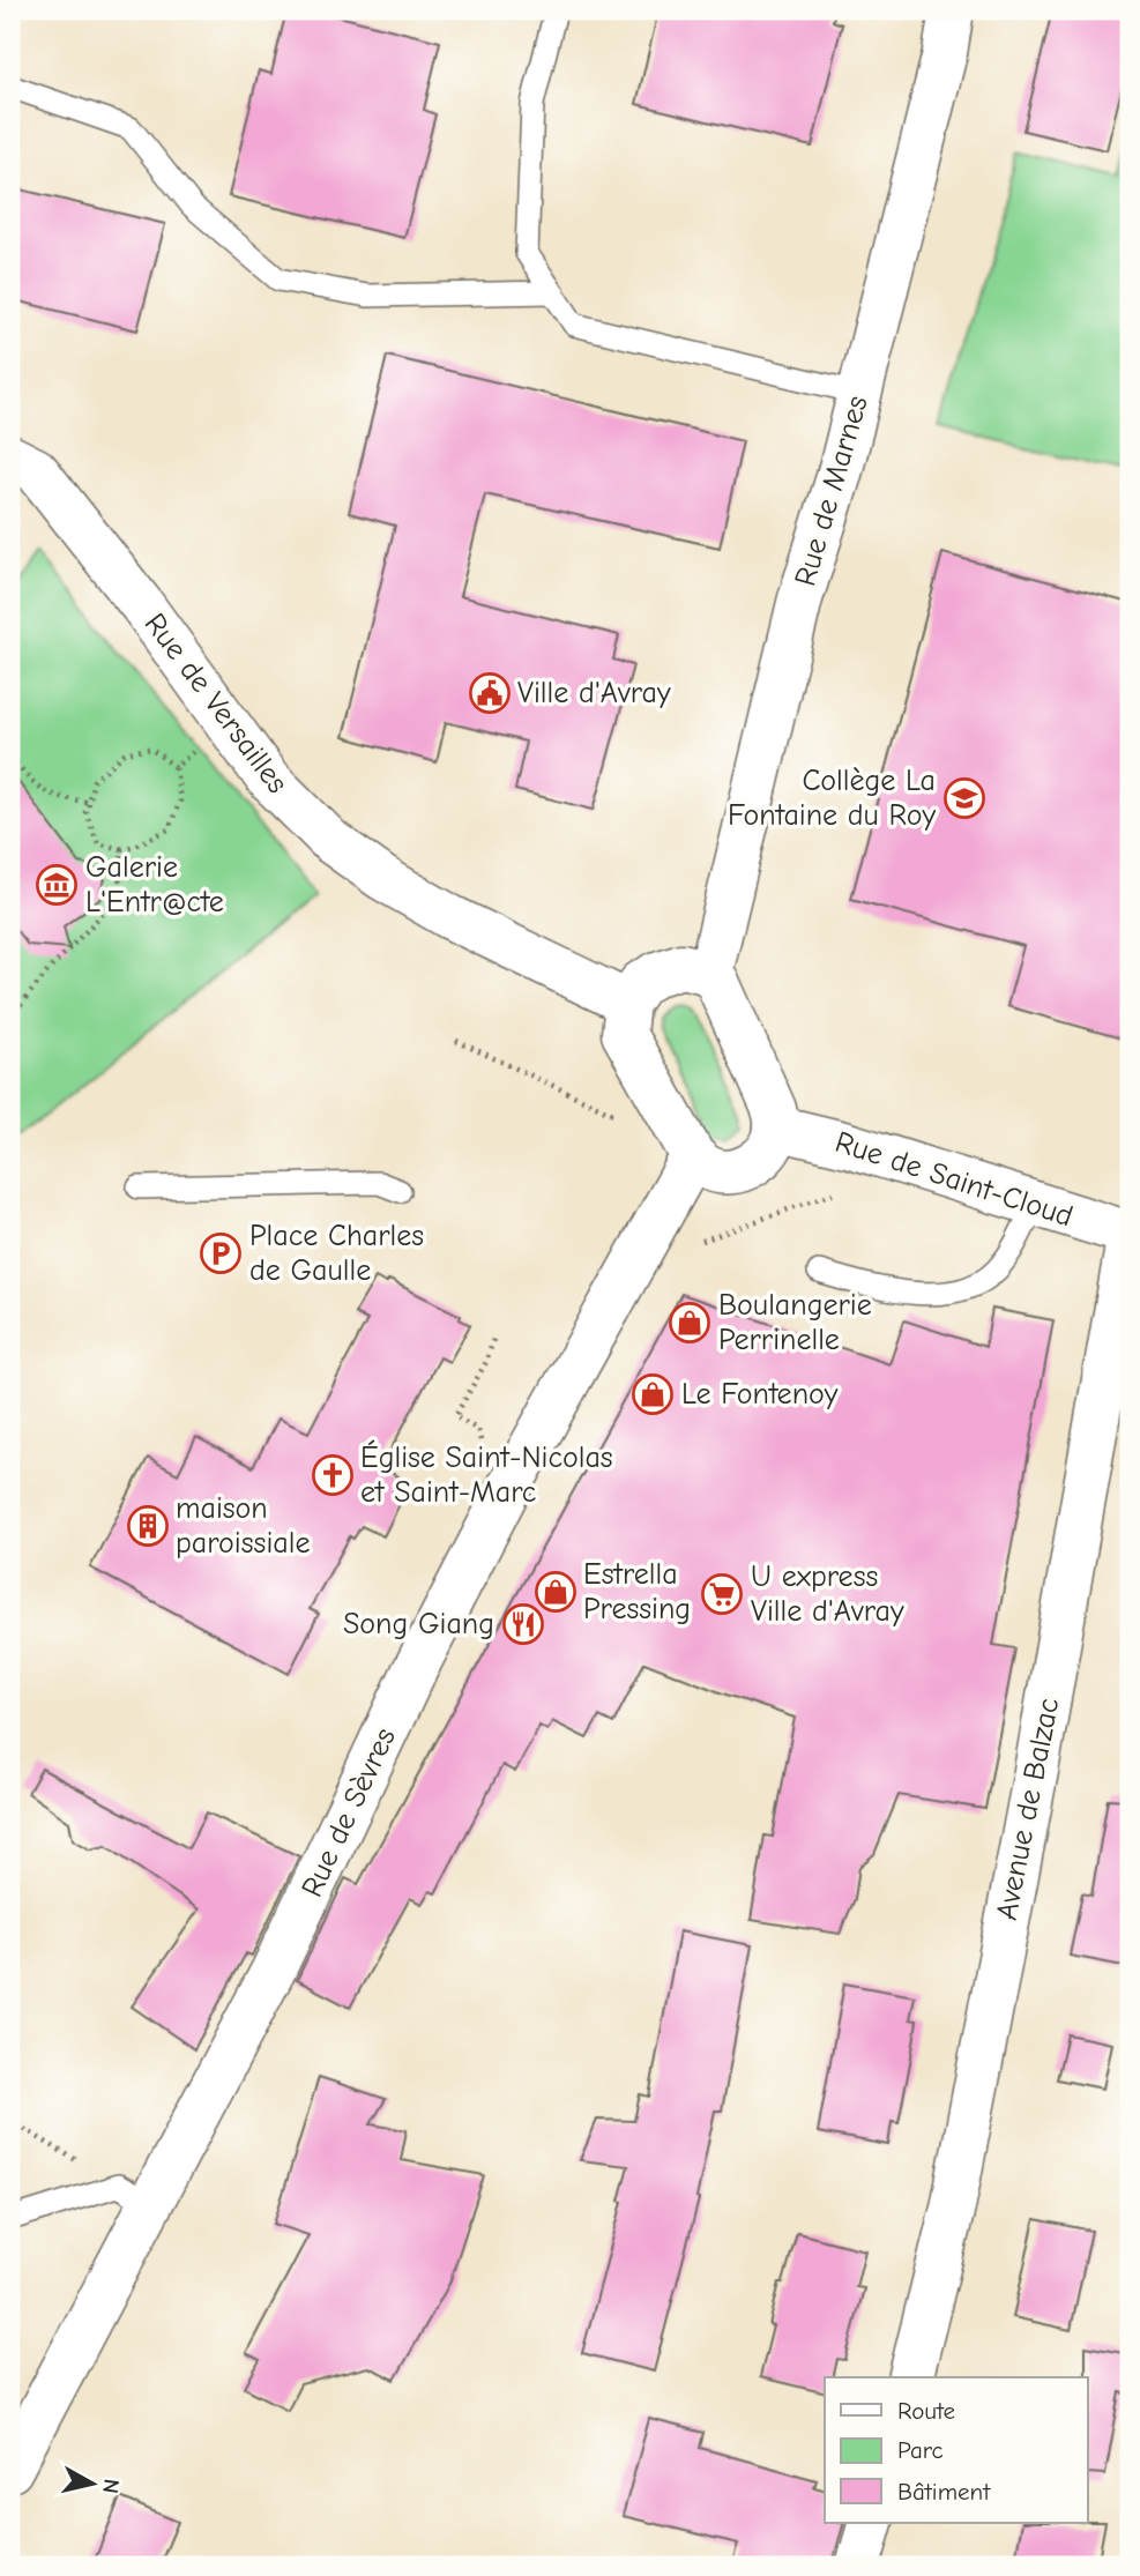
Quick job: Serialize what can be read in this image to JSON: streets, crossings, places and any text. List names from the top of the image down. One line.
{"streets":{"main road":["Rue de Marnes","Rue de Versailles","Rue de Saint-Cloud","Avenue de Balzac","Rue de Sèvres"]},"crossings":[["Rue de Saint-Cloud","Avenue de Balzac"]],"places":{"public building":["Ville d'Avray"],"school or university":["Collège La Fontaine du Roy"],"museum":["Galerie L'Entr@cte"],"parking":["Place Charles de Gaulle"],"shop":["Boulangerie Perrinelle","Le Fontenoy","Estrella Pressing"],"church":["Église Saint-Nicolas et Saint-Marc"],"building":["maison paroissiale"],"supermarket":["U express Ville d'Avray"],"restaurant":["Song Giang"]},"legend":["Route","Parc","Bâtiment"],"north":"right"}
